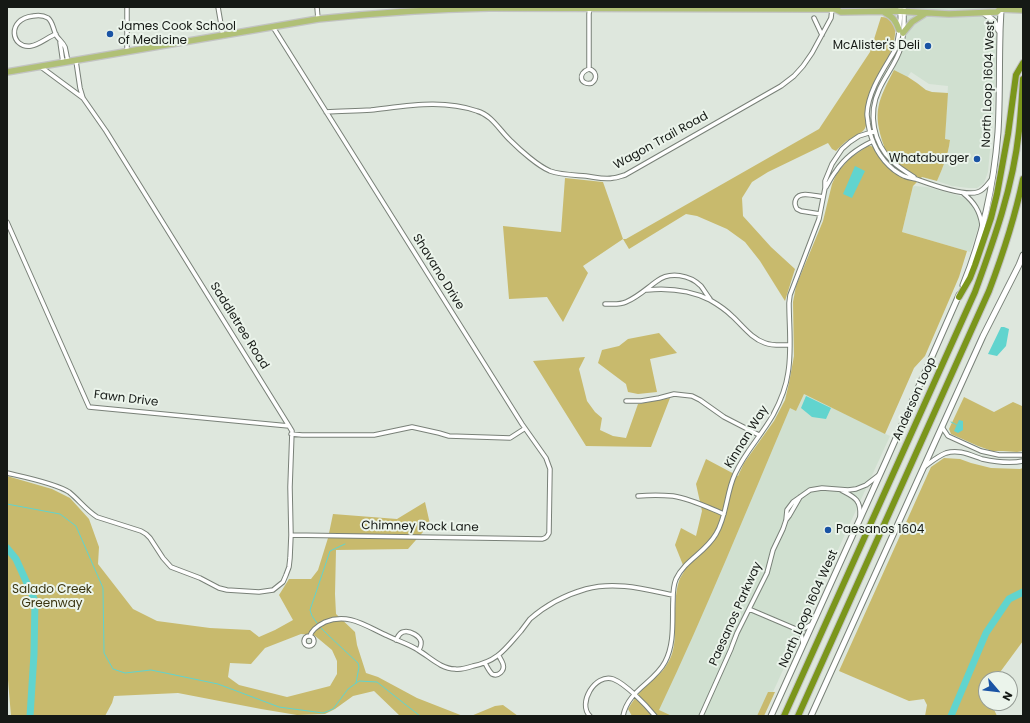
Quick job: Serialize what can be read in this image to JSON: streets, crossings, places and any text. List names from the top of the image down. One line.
{"streets":{"highway":["Anderson Loop"],"main road":["North Loop 1604 West"],"street":["Wagon Trail Road","Shavano Drive","Saddletree Road","Fawn Drive","Kinnan Way","Chimney Rock Lane","Paesanos Parkway"]},"crossings":[["North Loop 1604 West","Paesanos Parkway"],["Wagon Trail Road","Shavano Drive"],["Shavano Drive","Chimney Rock Lane"],["Saddletree Road","Fawn Drive"],["Saddletree Road","Chimney Rock Lane"]],"parks":["Salado Creek Greenway"],"places":["James Cook School of Medicine","McAlister's Deli","Whataburger","Paesanos 1604"],"north":"bottom right"}
